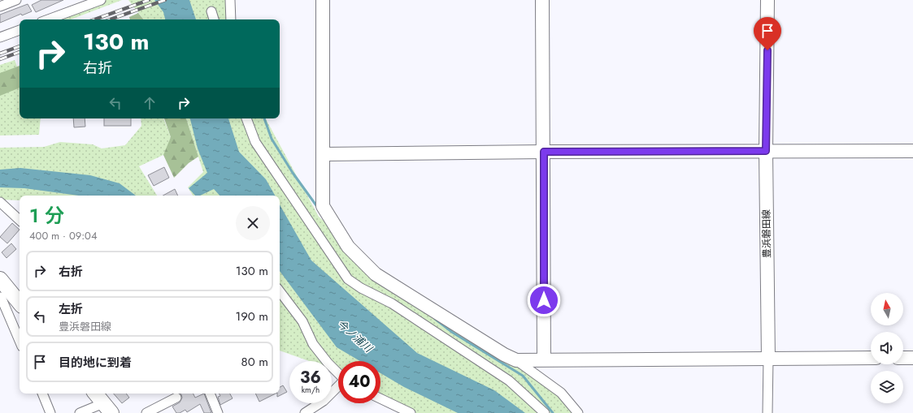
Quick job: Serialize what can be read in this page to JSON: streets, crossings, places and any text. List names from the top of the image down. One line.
{"streets":{"street":["豊浜磐田線"]},"water":["今ノ浦川"],"north":"top","page":{"turn":["130 m","右折"],"heading":["1 分","400 m · 09:04"],"list":[{"name":"右折","value":"130 m"},{"name":"左折","note":"豊浜磐田線","value":"190 m"},{"name":"目的地に到着","value":"80 m"}],"speed":"36 km/h","limit":"40"}}
